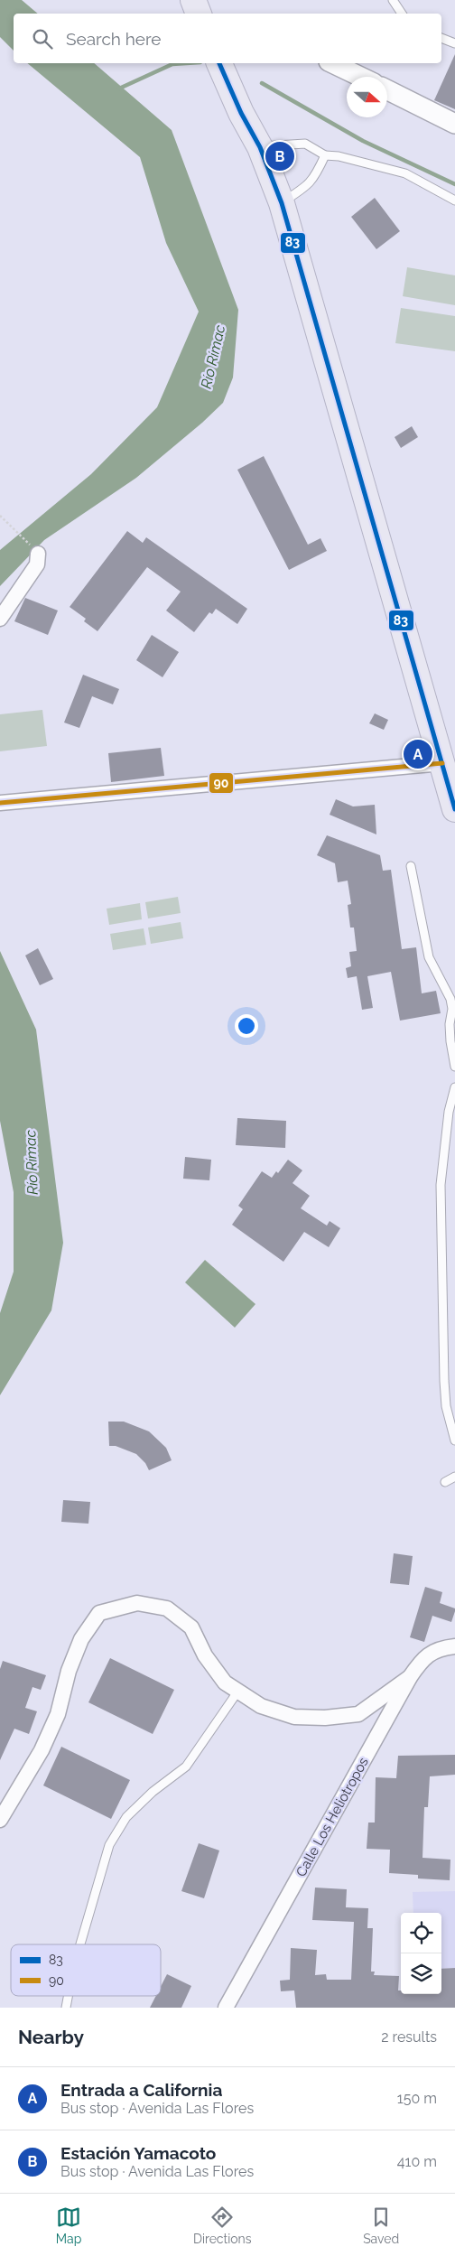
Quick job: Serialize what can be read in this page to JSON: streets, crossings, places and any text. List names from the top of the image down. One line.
{"streets":{"street":["Calle Los Heliotropos"]},"water":["Río Rímac"],"lines":["transit line 83","transit line 90"],"legend":["83","90"],"north":"right","page":{"search":"Search here","pins":["B","A"],"heading":["Nearby","2 results"],"list":[{"mark":"A","name":"Entrada a California","note":"Bus stop · Avenida Las Flores","value":"150 m"},{"mark":"B","name":"Estación Yamacoto","note":"Bus stop · Avenida Las Flores","value":"410 m"}],"nav":["Map","Directions","Saved"]}}
